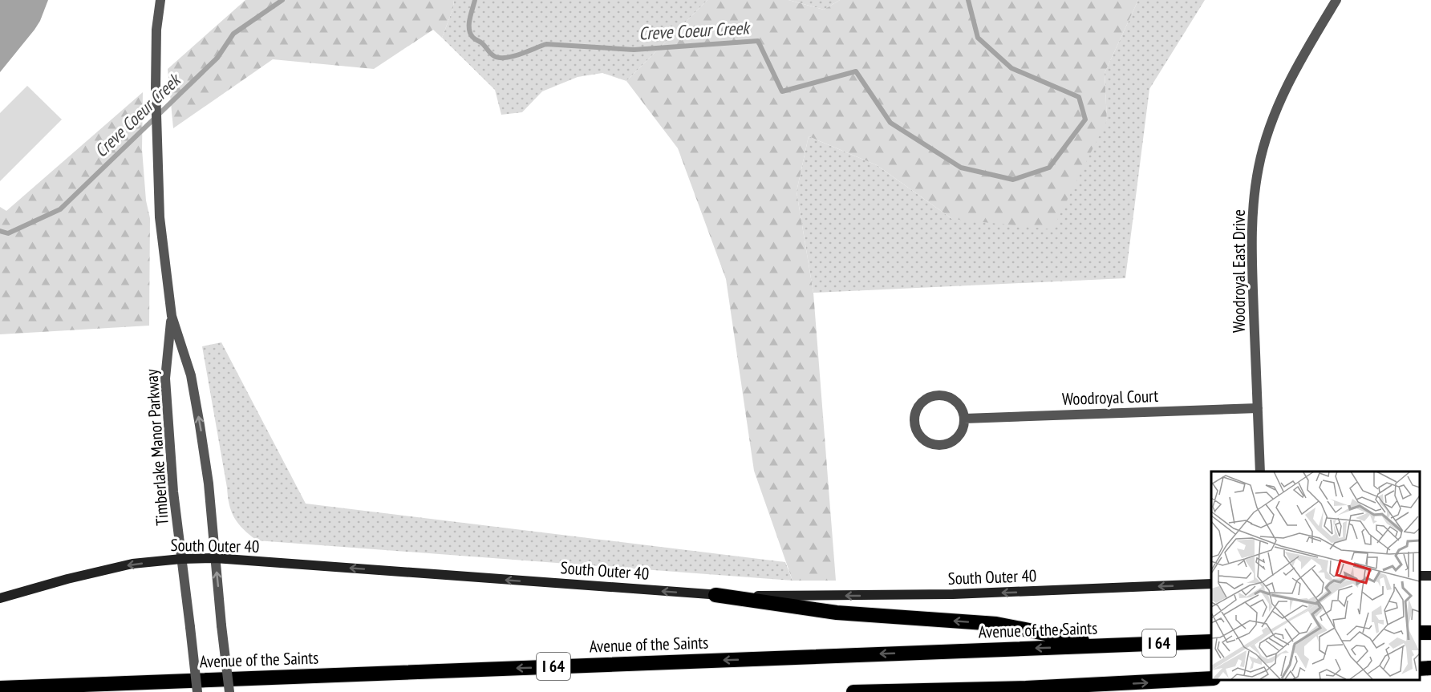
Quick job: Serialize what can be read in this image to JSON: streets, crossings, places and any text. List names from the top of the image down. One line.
{"streets":{"highway":["Avenue of the Saints","I 64"],"street":["Woodroyal East Drive","Woodroyal Court","Timberlake Manor Parkway","South Outer 40"]},"crossings":[["Woodroyal East Drive","Woodroyal Court"],["Timberlake Manor Parkway","South Outer 40"]],"one_way":["South Outer 40"],"water":["Creve Coeur Creek"]}
